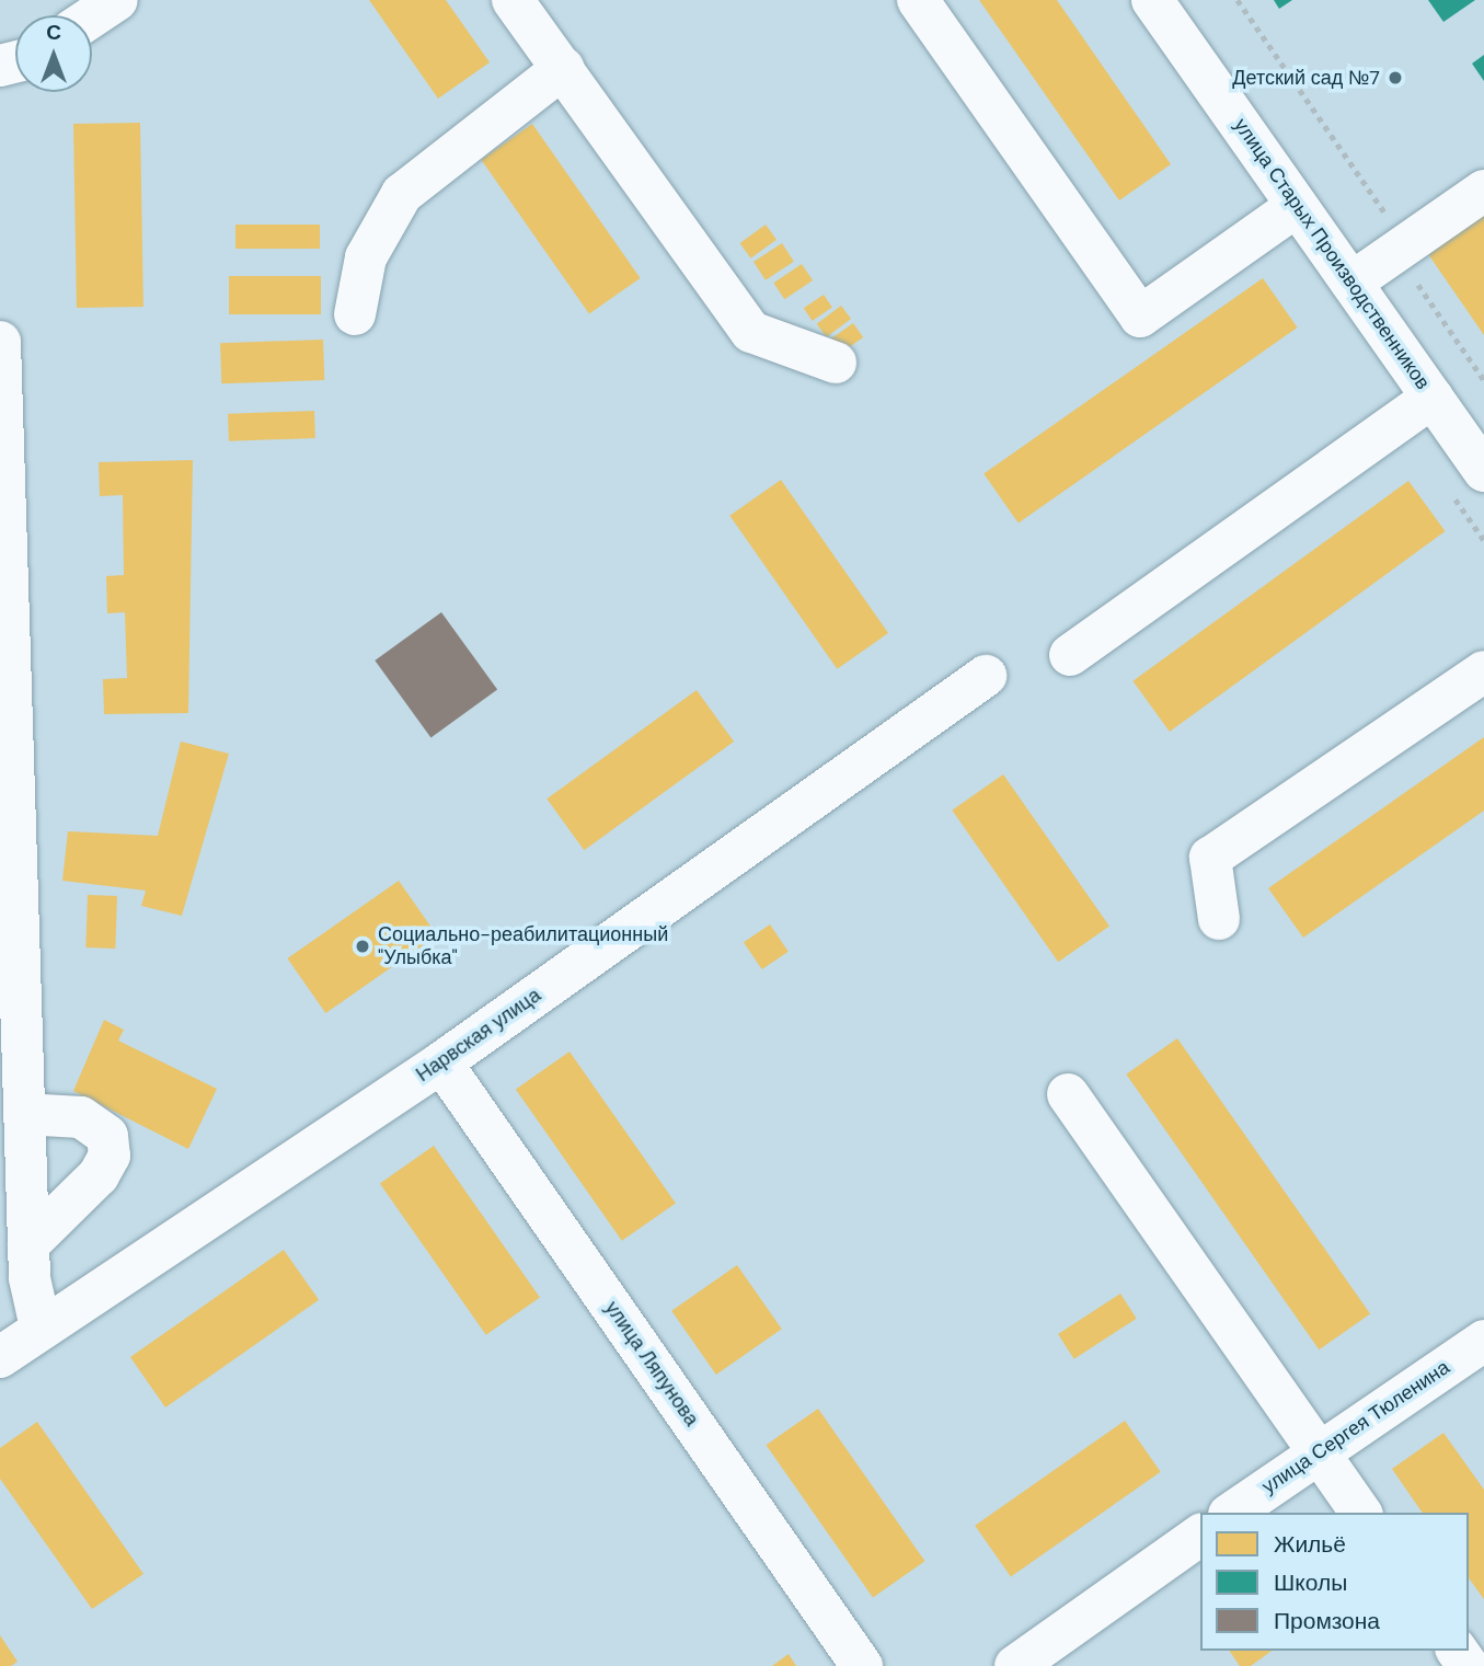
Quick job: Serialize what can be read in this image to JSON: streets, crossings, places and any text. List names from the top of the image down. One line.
{"streets":{"street":["улица Старых Производственников","Нарвская улица","улица Ляпунова","улица Сергея Тюленина"]},"crossings":[["Нарвская улица","улица Ляпунова"]],"places":["Детский сад №7","Социально-реабилитационный \"Улыбка\""],"legend":["Жильё","Школы","Промзона"],"north":"top"}
